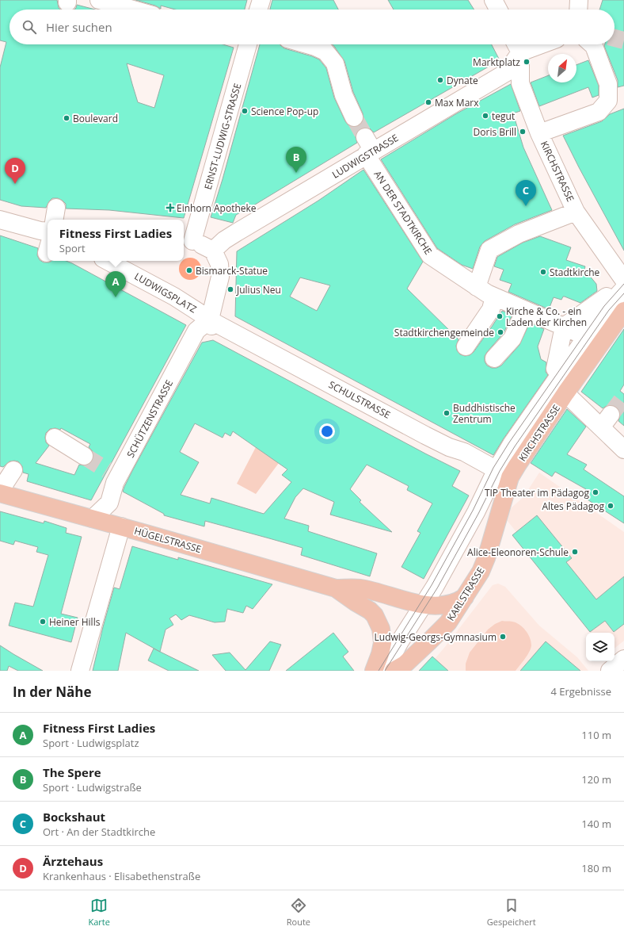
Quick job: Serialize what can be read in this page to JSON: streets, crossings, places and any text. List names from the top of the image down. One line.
{"streets":{"main road":["KIRCHSTRASSE","HÜGELSTRASSE","KARLSTRASSE"],"street":["ERNST-LUDWIG-STRASSE","LUDWIGSTRASSE","AN DER STADTKIRCHE","LUDWIGSPLATZ","SCHULSTRASSE","SCHÜTZENSTRASSE"]},"crossings":[["LUDWIGSTRASSE","KIRCHSTRASSE"],["LUDWIGSTRASSE","AN DER STADTKIRCHE"],["KIRCHSTRASSE","AN DER STADTKIRCHE"],["KIRCHSTRASSE","SCHULSTRASSE"],["KIRCHSTRASSE","KARLSTRASSE"],["LUDWIGSPLATZ","SCHULSTRASSE"],["LUDWIGSPLATZ","SCHÜTZENSTRASSE"],["SCHULSTRASSE","SCHÜTZENSTRASSE"],["SCHULSTRASSE","KARLSTRASSE"],["SCHÜTZENSTRASSE","HÜGELSTRASSE"],["HÜGELSTRASSE","KARLSTRASSE"]],"places":{"other":["Marktplatz","Dynate","Max Marx","Science Pop-up","tegut","Boulevard","Doris Brill","Bismarck-Statue","Stadtkirche","Julius Neu","Kirche & Co. - ein Laden der Kirchen","Stadtkirchengemeinde","Buddhistische Zentrum","TIP Theater im Pädagog","Altes Pädagog","Alice-Eleonoren-Schule","Heiner Hills","Ludwig-Georgs-Gymnasium"],"health":["Einhorn Apotheke"]},"north":"top right","page":{"search":"Hier suchen","pins":["B","D","C","A"],"popup":["Fitness First Ladies","Sport"],"heading":["In der Nähe","4 Ergebnisse"],"list":[{"mark":"A","name":"Fitness First Ladies","note":"Sport · Ludwigsplatz","value":"110 m"},{"mark":"B","name":"The Spere","note":"Sport · Ludwigstraße","value":"120 m"},{"mark":"C","name":"Bockshaut","note":"Ort · An der Stadtkirche","value":"140 m"},{"mark":"D","name":"Ärztehaus","note":"Krankenhaus · Elisabethenstraße","value":"180 m"}],"nav":["Karte","Route","Gespeichert"]}}
